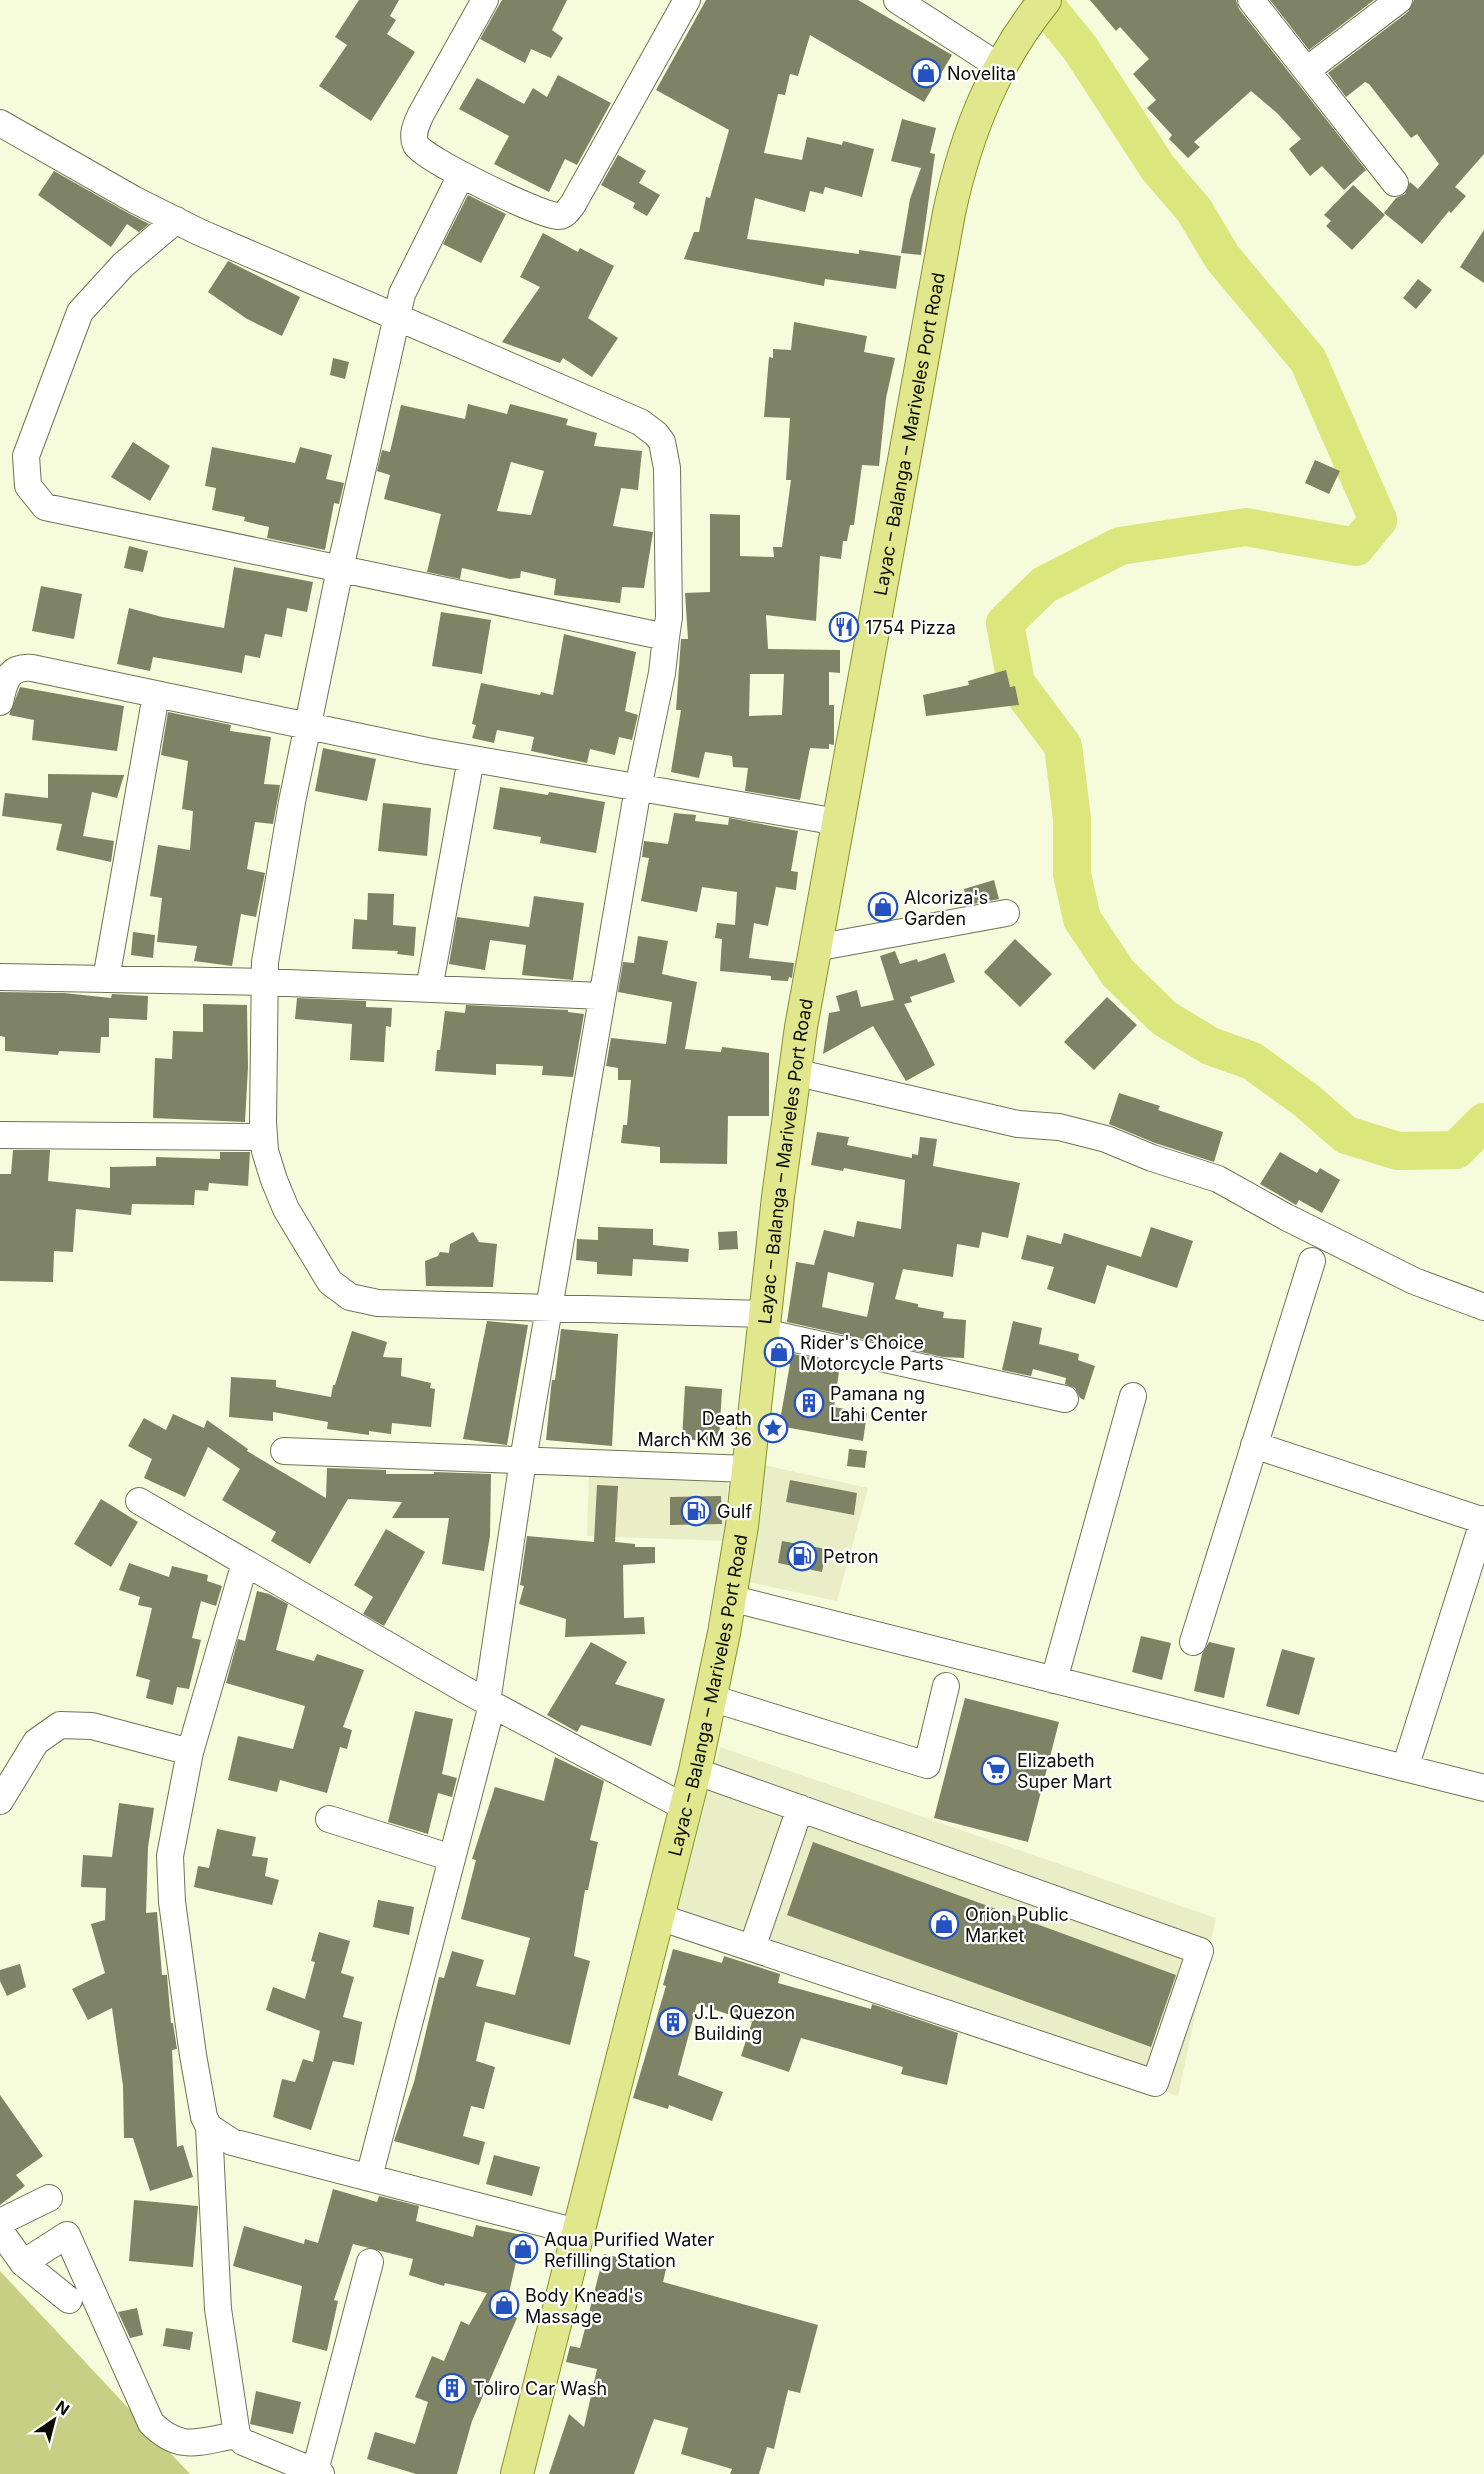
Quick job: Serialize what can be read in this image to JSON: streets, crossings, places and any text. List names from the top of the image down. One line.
{"streets":{"main road":["Layac – Balanga – Mariveles Port Road"]},"places":{"shop":["Novelita","Alcoriza's Garden","Rider's Choice Motorcycle Parts","Orion Public Market","Aqua Purified Water Refilling Station","Body Knead's Massage"],"restaurant":["1754 Pizza"],"building":["Pamana ng Lahi Center","J.L. Quezon Building","Toliro Car Wash"],"place":["Death March KM 36"],"fuel station":["Gulf","Petron"],"supermarket":["Elizabeth Super Mart"]},"north":"top right"}
